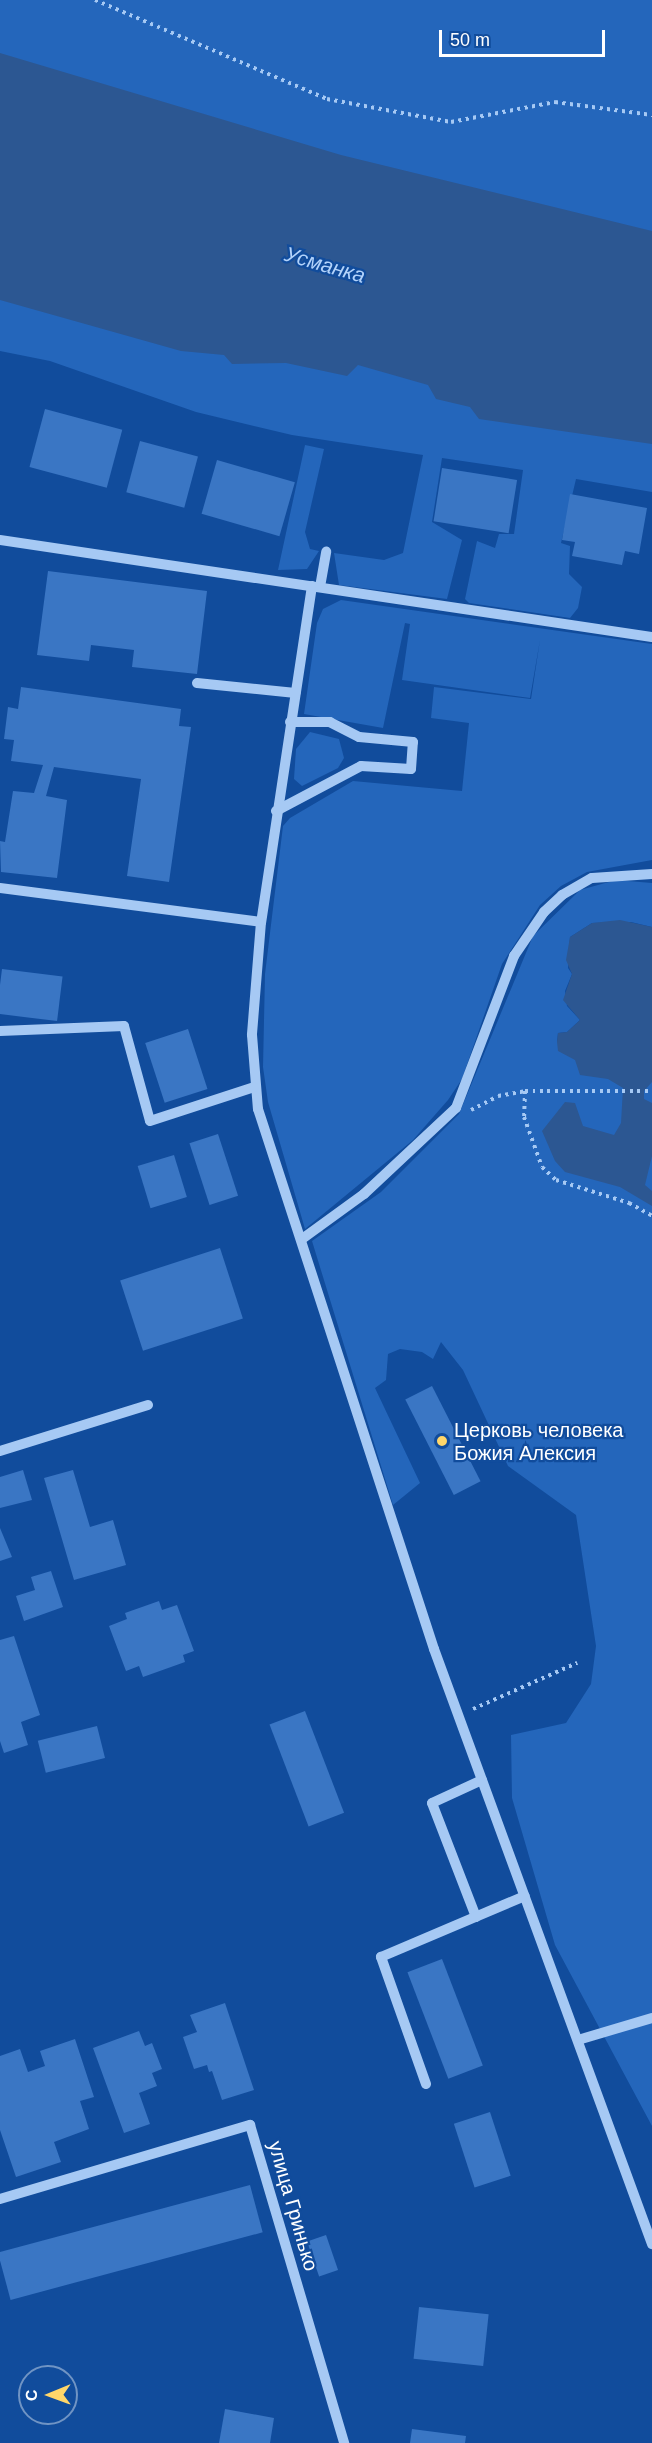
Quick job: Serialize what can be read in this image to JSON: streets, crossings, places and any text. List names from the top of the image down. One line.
{"streets":{"street":["улица Гринько"]},"water":["Усманка"],"places":["Церковь человека Божия Алексия"],"scale_bar":"50 m","north":"left"}
